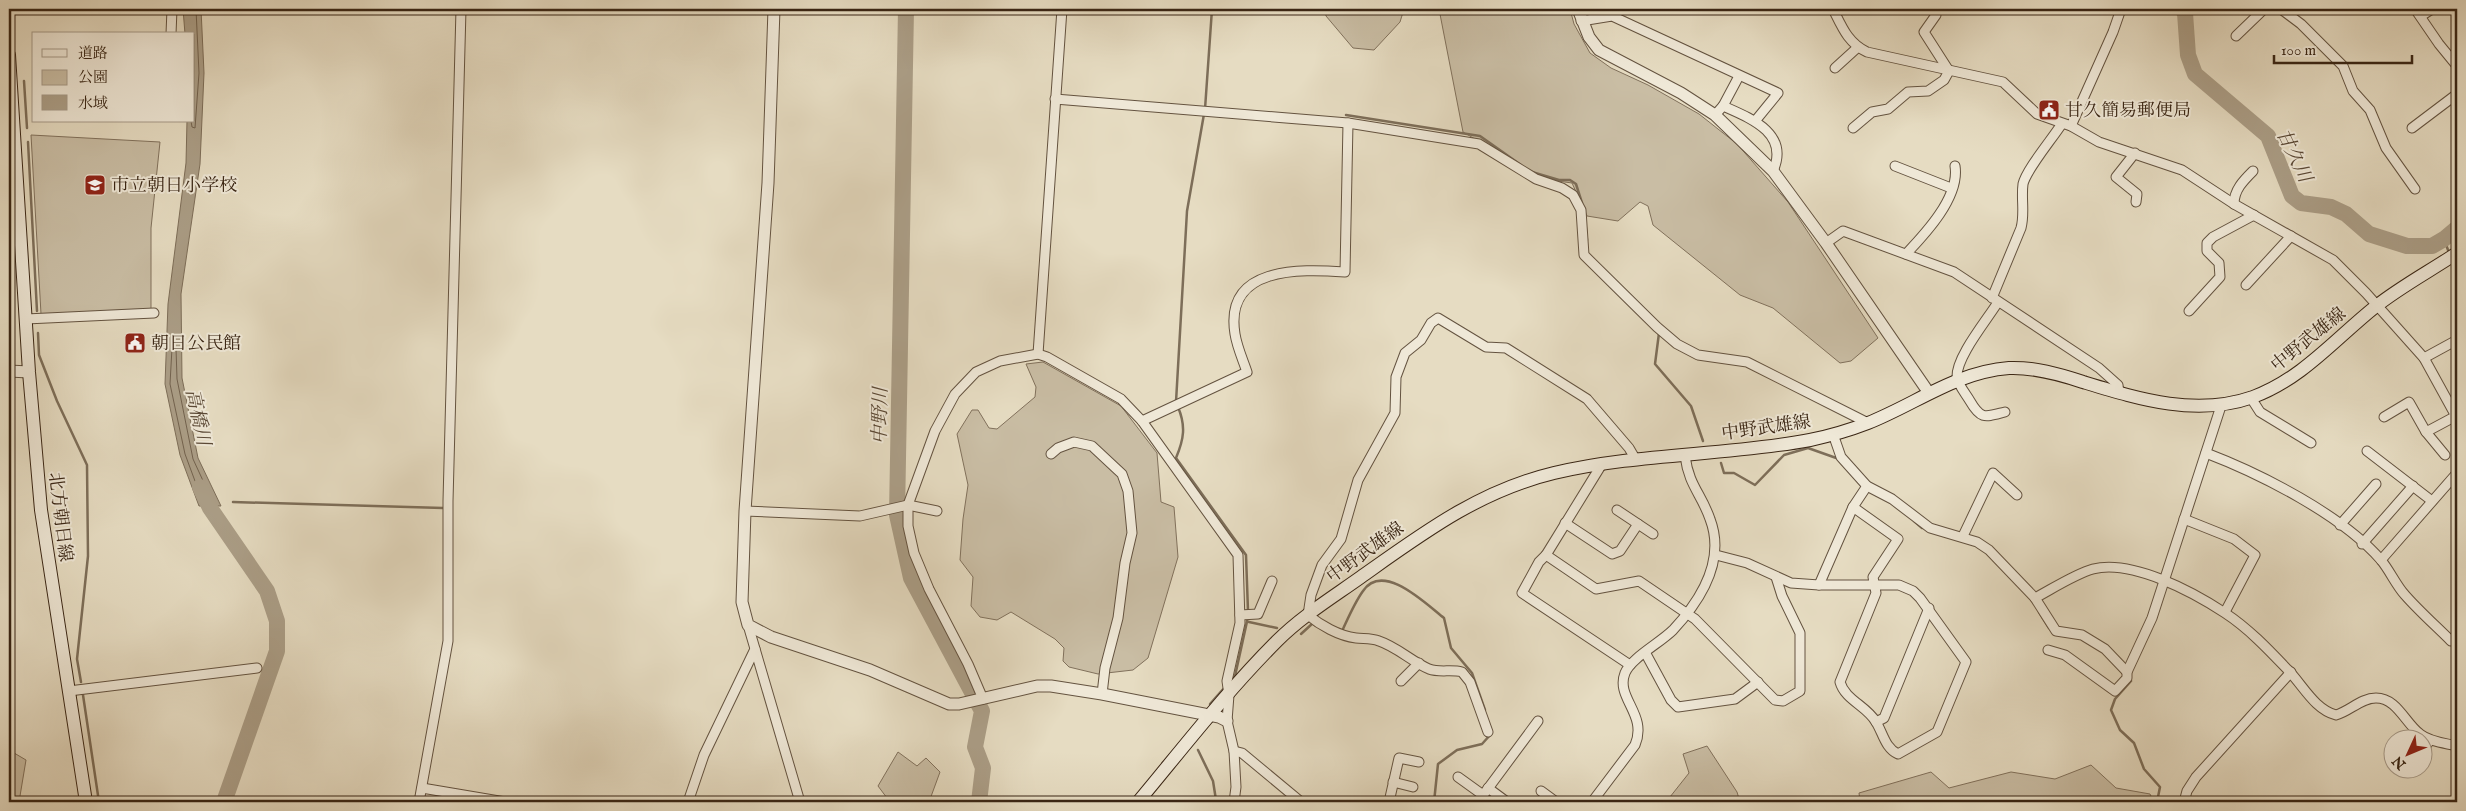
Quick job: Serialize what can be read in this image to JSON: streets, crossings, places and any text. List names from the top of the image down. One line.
{"streets":{"main road":["中野武雄線","北方朝日線"]},"water":["甘久川","中野川","高橋川"],"places":{"public building":["甘久簡易郵便局","朝日公民館"],"school or university":["市立朝日小学校"]},"legend":["道路","公園","水域"],"scale_bar":"100 m","north":"bottom left"}
